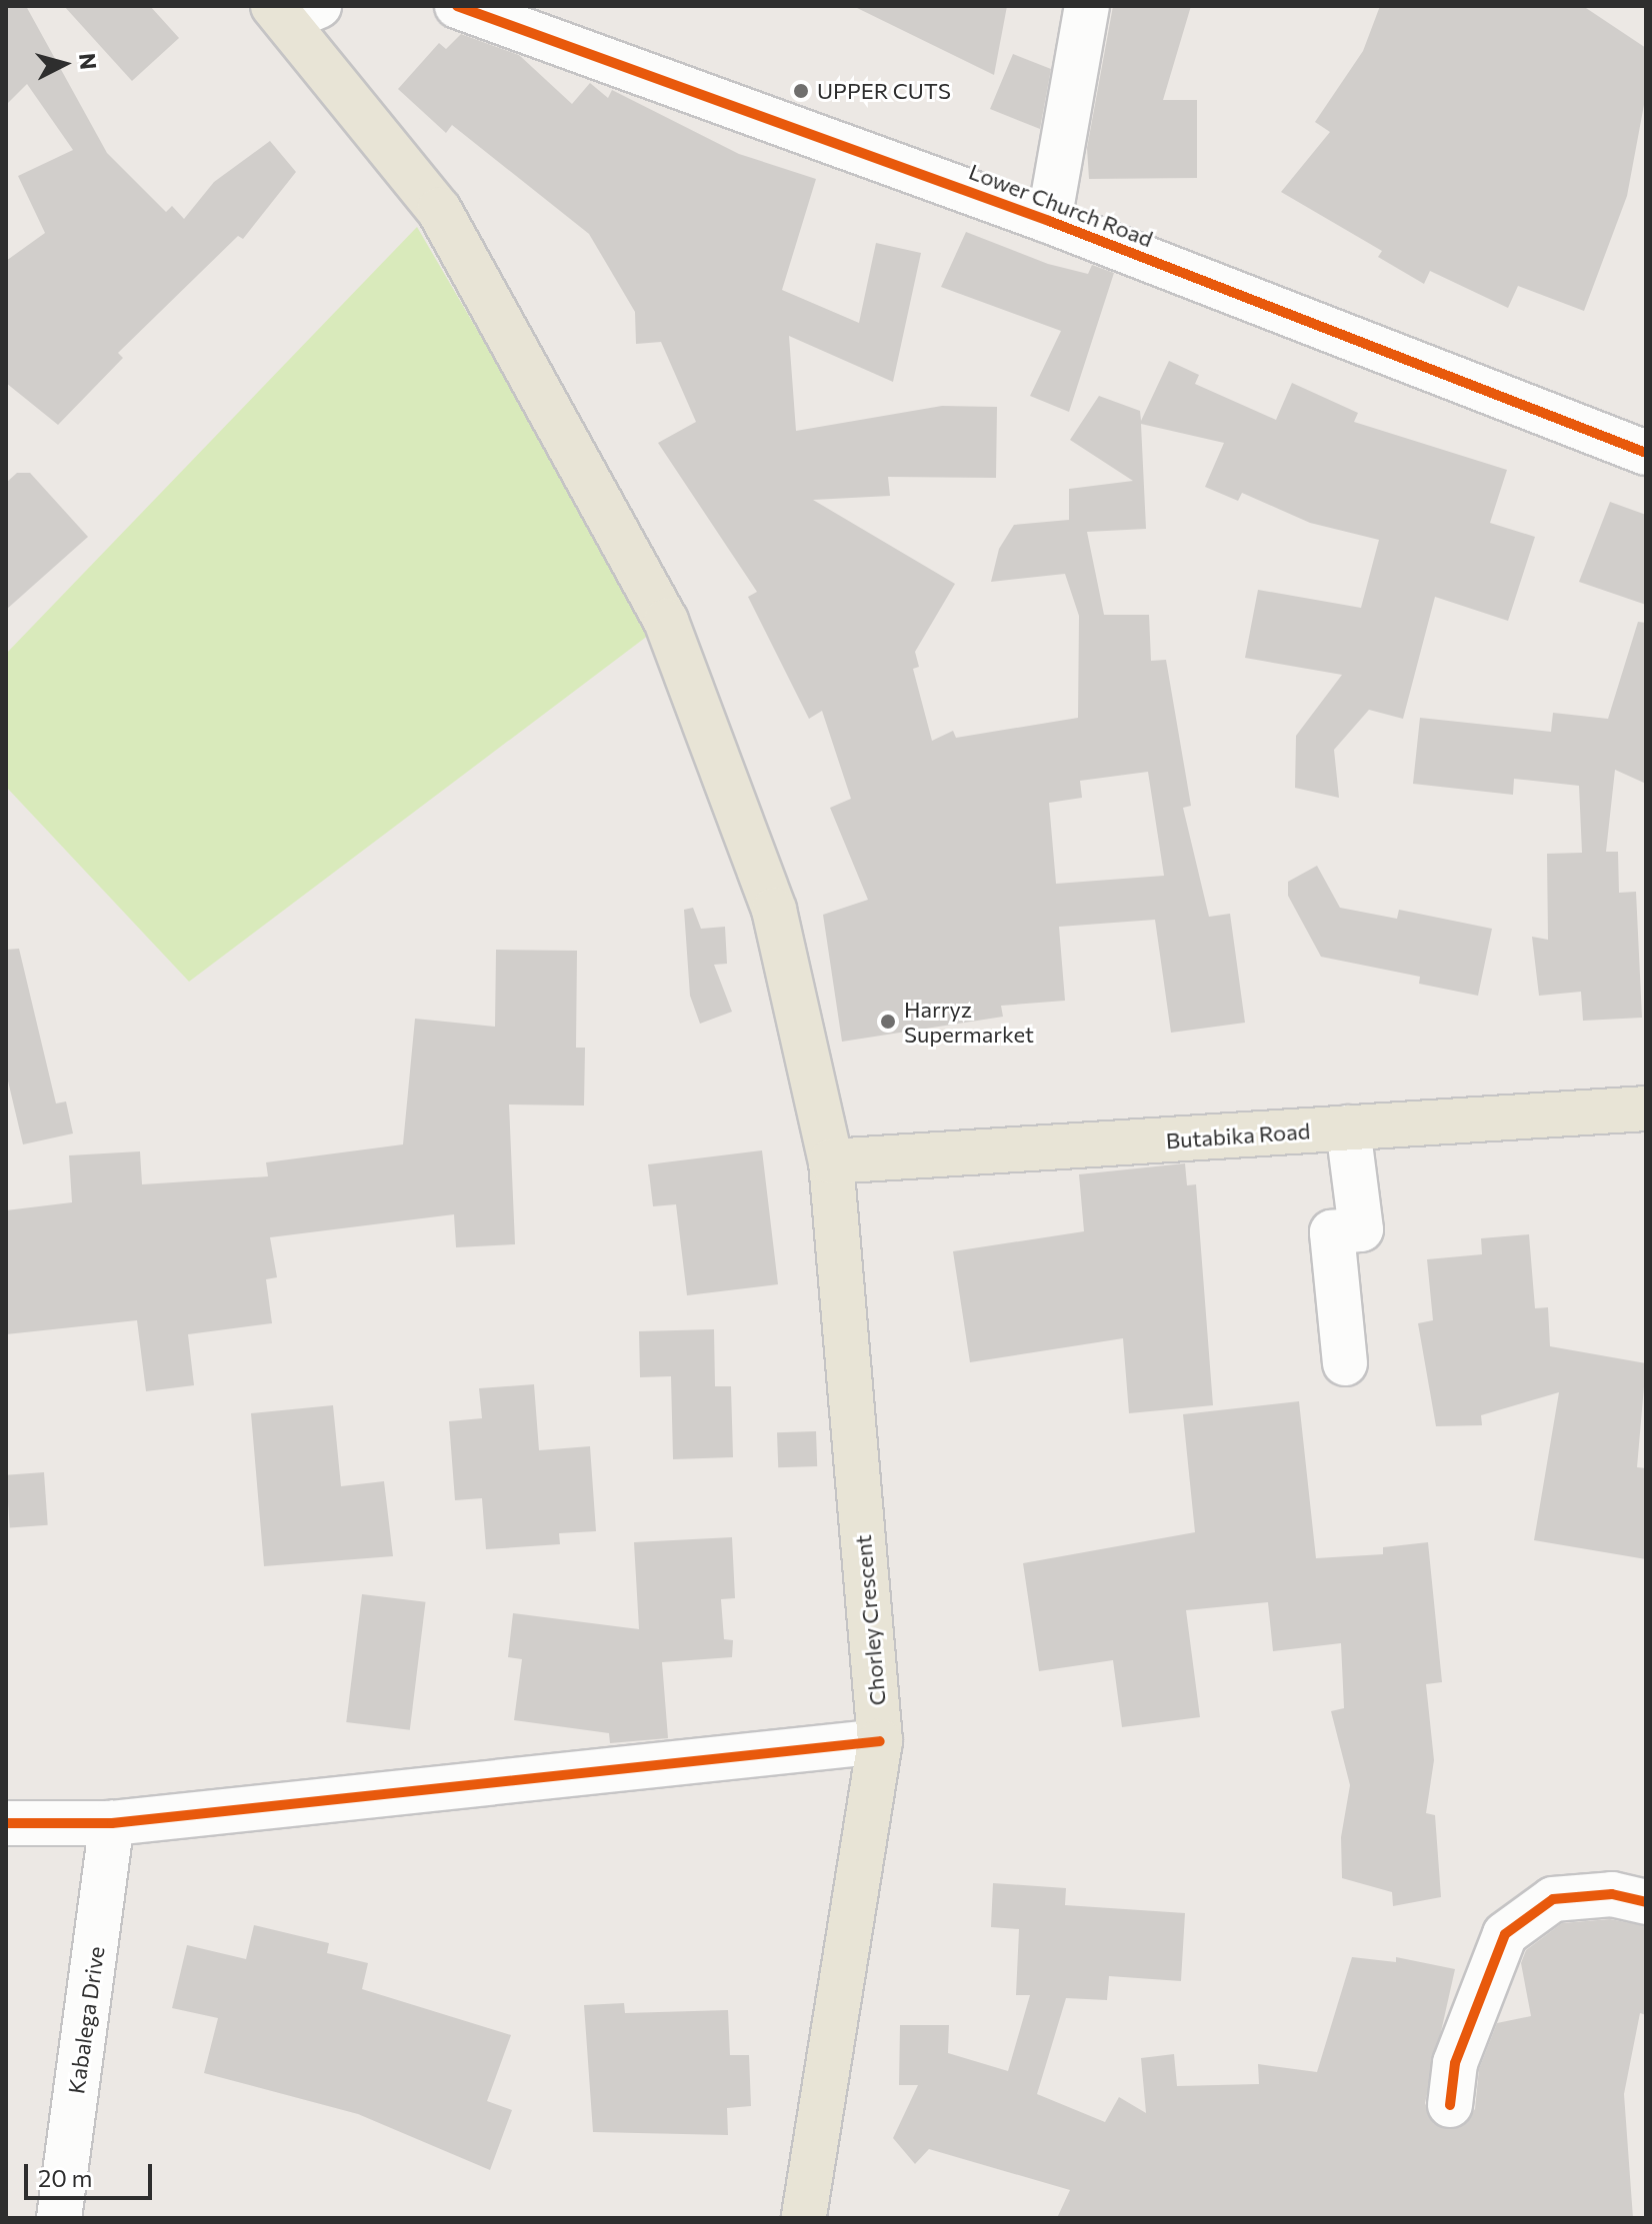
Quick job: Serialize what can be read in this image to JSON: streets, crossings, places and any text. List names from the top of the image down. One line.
{"streets":{"main road":["Butabika Road","Chorley Crescent"],"street":["Lower Church Road","Kabalega Drive"]},"crossings":[["Butabika Road","Chorley Crescent"]],"places":["UPPER CUTS","Harryz Supermarket"],"scale_bar":"20 m","north":"right"}
